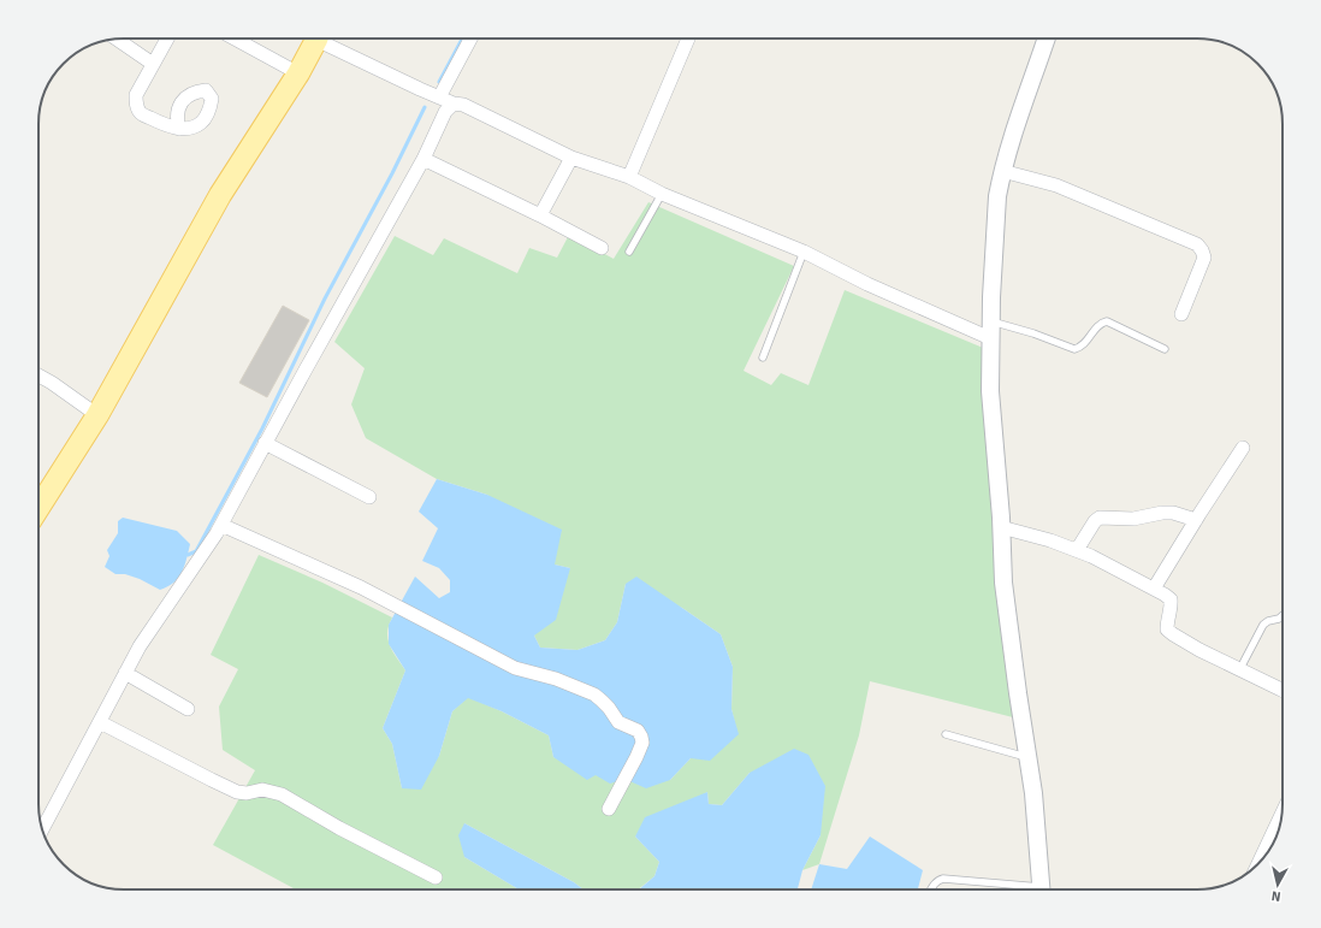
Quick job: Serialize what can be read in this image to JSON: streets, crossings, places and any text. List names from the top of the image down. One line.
{"north":"bottom"}
